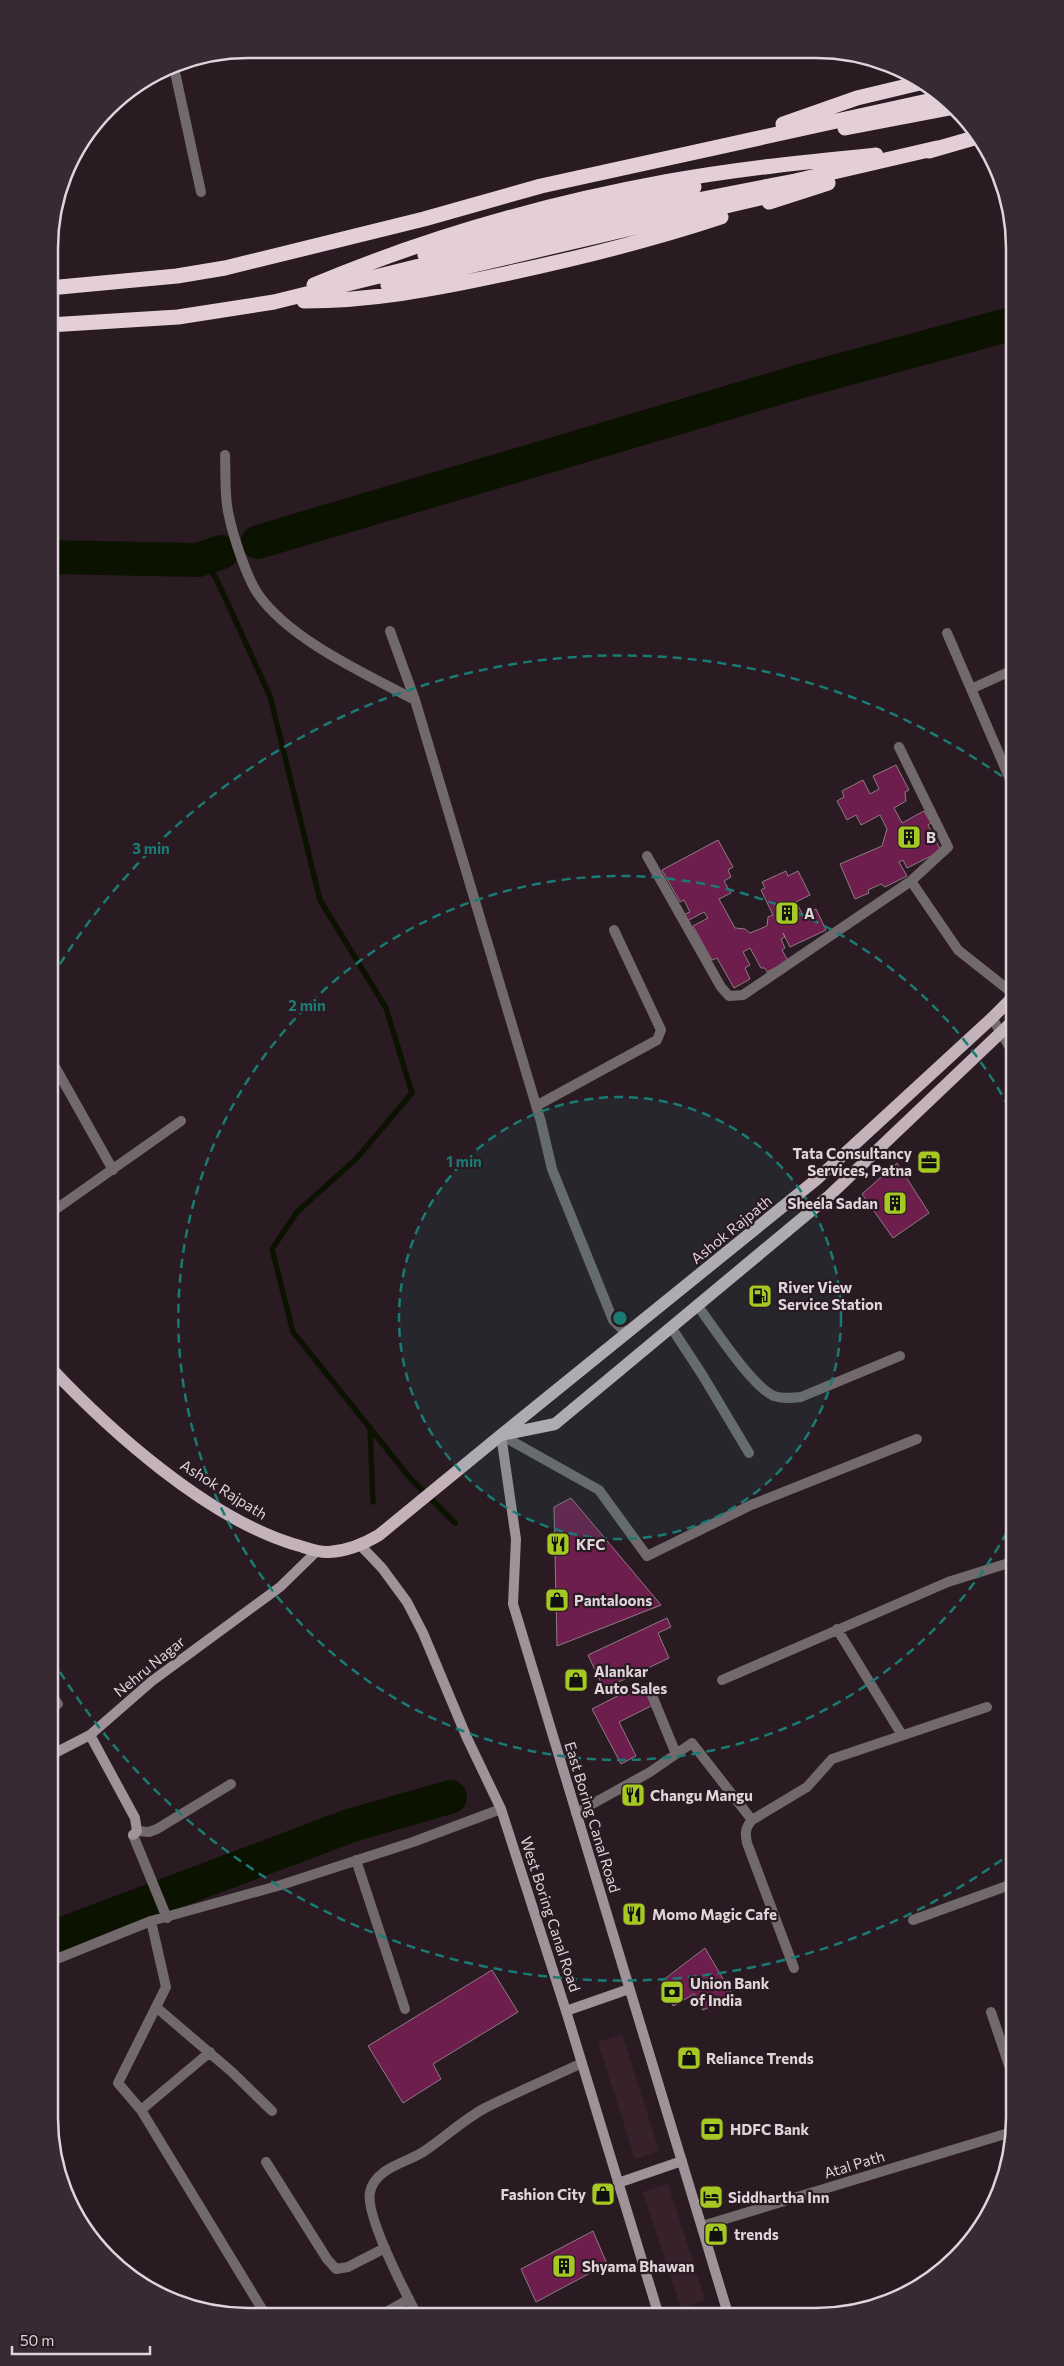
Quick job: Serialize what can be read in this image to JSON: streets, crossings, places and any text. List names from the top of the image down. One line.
{"streets":{"main road":["Ashok Rajpath","Nehru Nagar","East Boring Canal Road","West Boring Canal Road"],"street":["Atal Path"]},"crossings":[["Ashok Rajpath","Nehru Nagar"],["Ashok Rajpath","East Boring Canal Road"],["Ashok Rajpath","West Boring Canal Road"],["East Boring Canal Road","Atal Path"]],"places":{"building":["B","A","Sheela Sadan","Shyama Bhawan"],"office":["Tata Consultancy Services, Patna"],"fuel station":["River View Service Station"],"restaurant":["KFC","Changu Mangu","Momo Magic Cafe"],"shop":["Pantaloons","Alankar Auto Sales","Reliance Trends","Fashion City","trends"],"bank":["Union Bank of India","HDFC Bank"],"hotel":["Siddhartha Inn"]},"scale_bar":"50 m","rings":["3 min","2 min","1 min"]}
